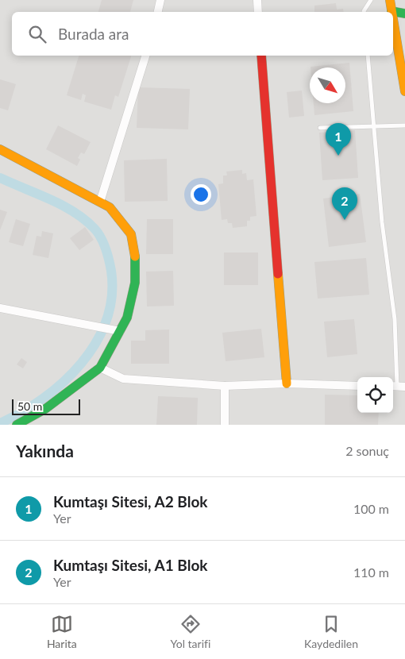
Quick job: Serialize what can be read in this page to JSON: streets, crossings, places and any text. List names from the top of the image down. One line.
{"scale_bar":"50 m","north":"bottom right","page":{"search":"Burada ara","pins":["1","2"],"scale":"50 m","heading":["Yakında","2 sonuç"],"list":[{"mark":"1","name":"Kumtaşı Sitesi, A2 Blok","note":"Yer","value":"100 m"},{"mark":"2","name":"Kumtaşı Sitesi, A1 Blok","note":"Yer","value":"110 m"}],"nav":["Harita","Yol tarifi","Kaydedilen"]}}
